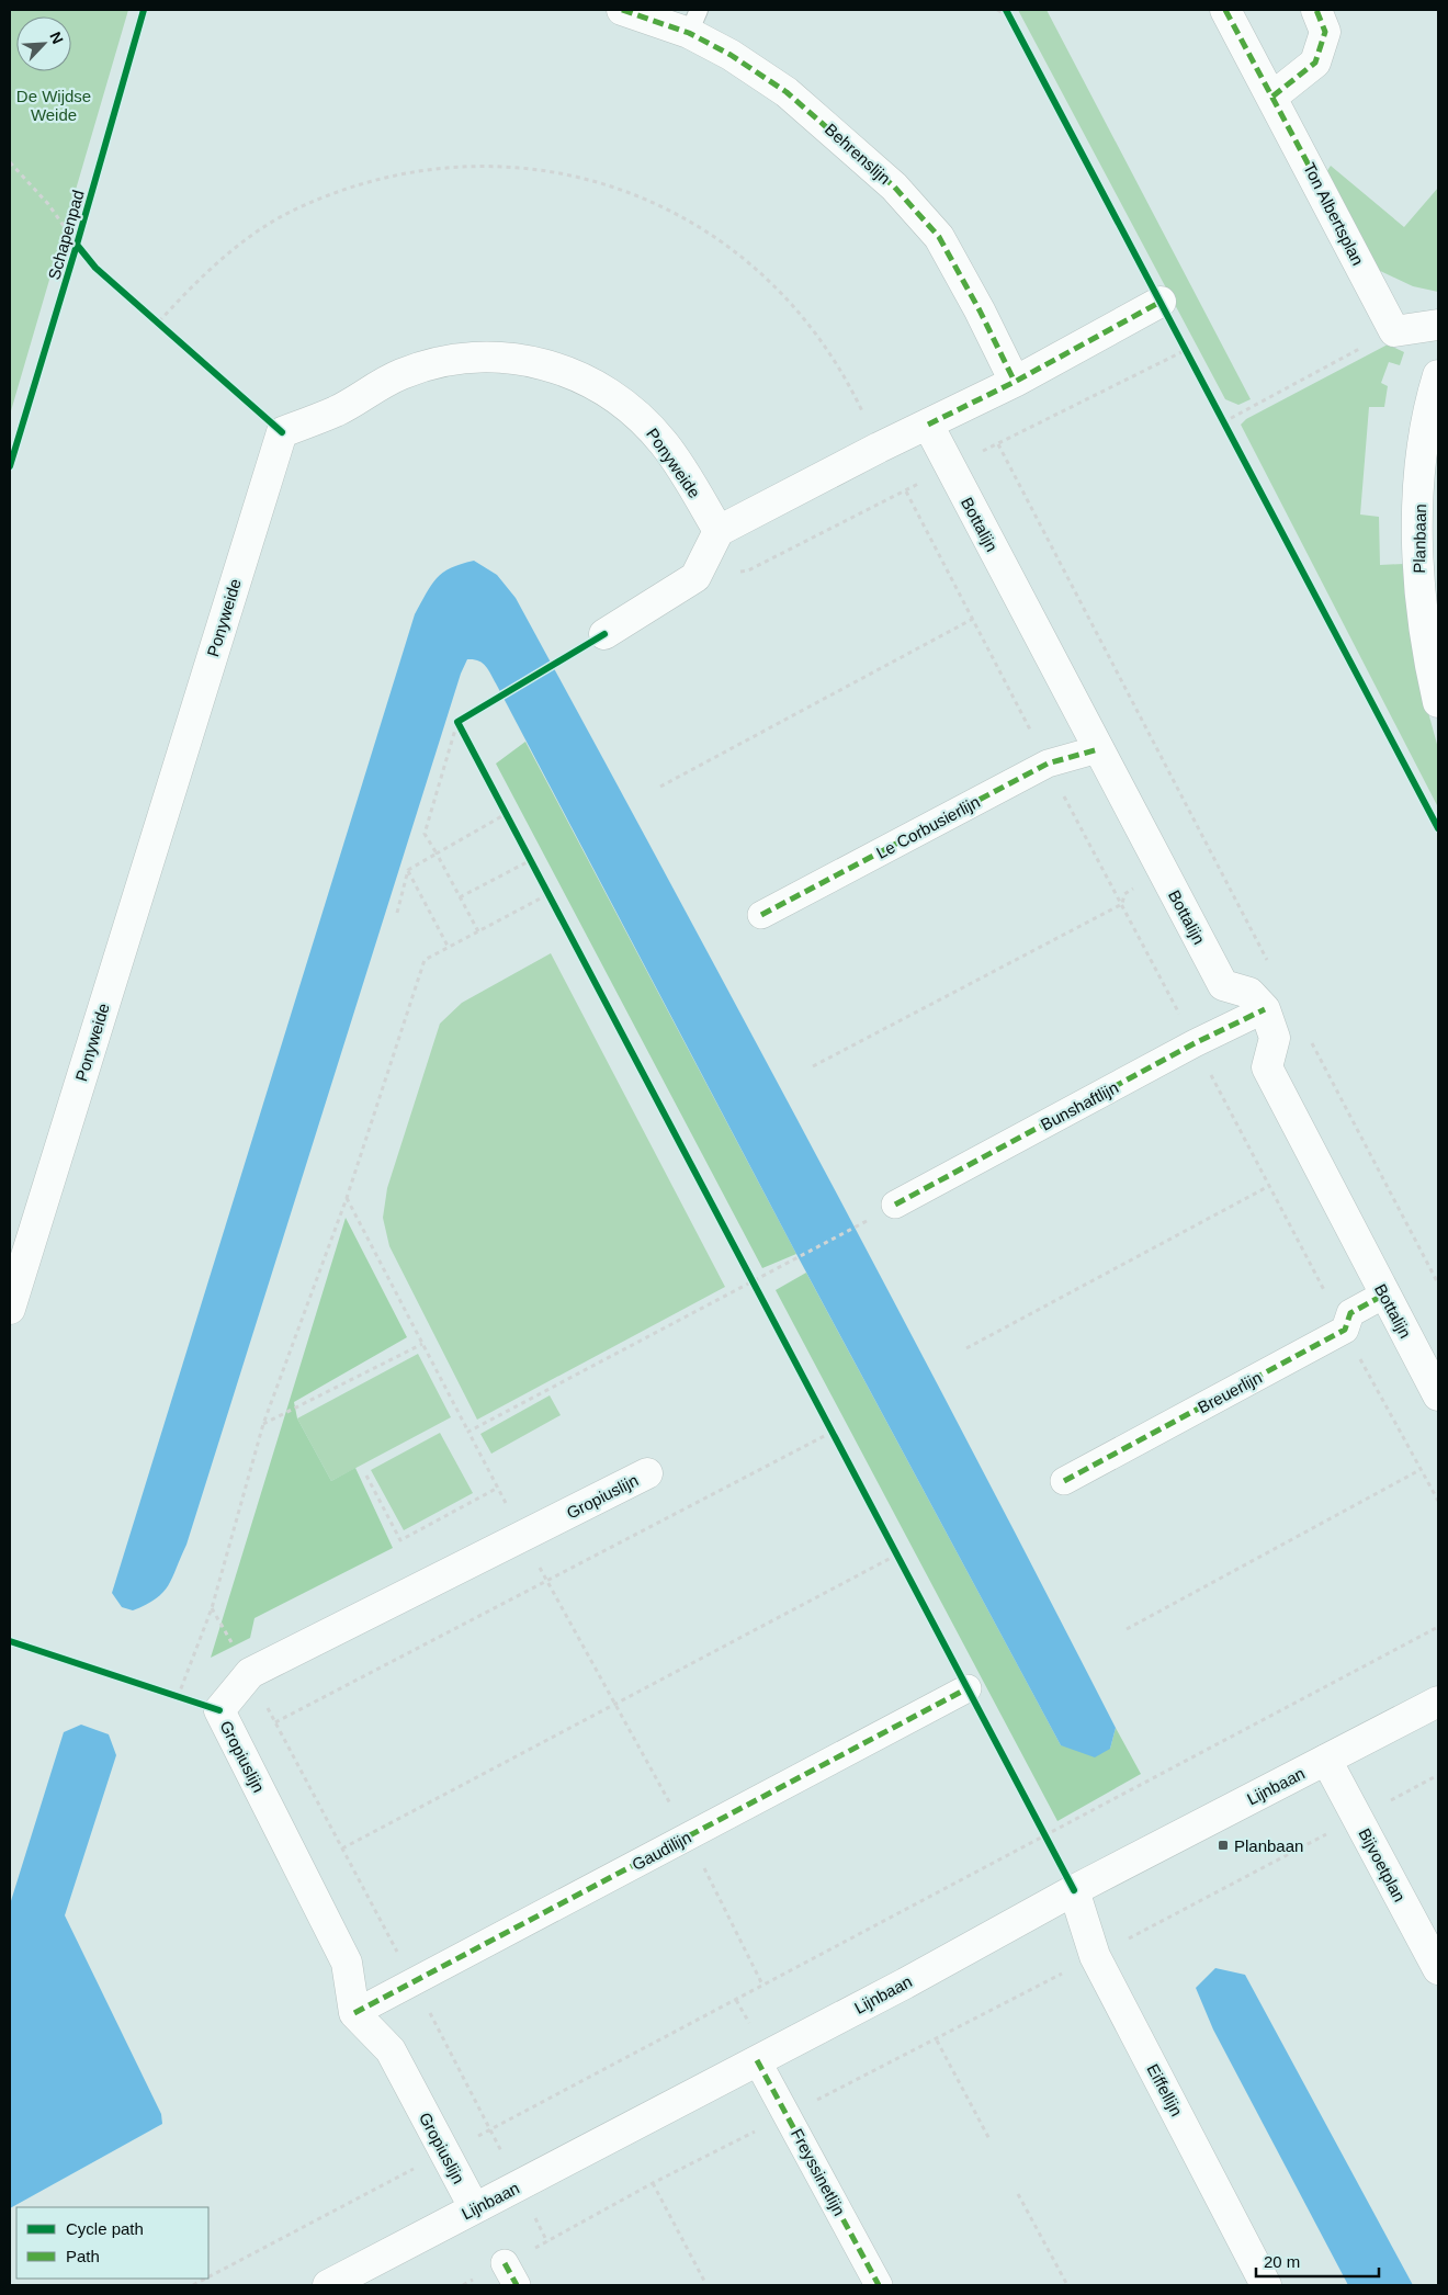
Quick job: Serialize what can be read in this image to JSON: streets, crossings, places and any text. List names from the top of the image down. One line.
{"streets":{"street":["Behrenslijn","Ton Albertsplan","Ponyweide","Bottalijn","Planbaan","Le Corbusierlijn","Bunshaftlijn","Breuerlijn","Gropiuslijn","Lijnbaan","Gaudilijn","Bijvoetplan","Eiffellijn","Freyssinetlijn"],"cycle path":["Schapenpad"]},"crossings":[["Bottalijn","Le Corbusierlijn"],["Bottalijn","Bunshaftlijn"],["Bottalijn","Breuerlijn"],["Gropiuslijn","Lijnbaan"],["Gropiuslijn","Gaudilijn"],["Lijnbaan","Bijvoetplan"],["Lijnbaan","Eiffellijn"],["Lijnbaan","Freyssinetlijn"]],"parks":["De Wijdse Weide"],"places":{"transit":["Planbaan"]},"legend":["Cycle path","Path"],"scale_bar":"20 m","north":"top right"}
